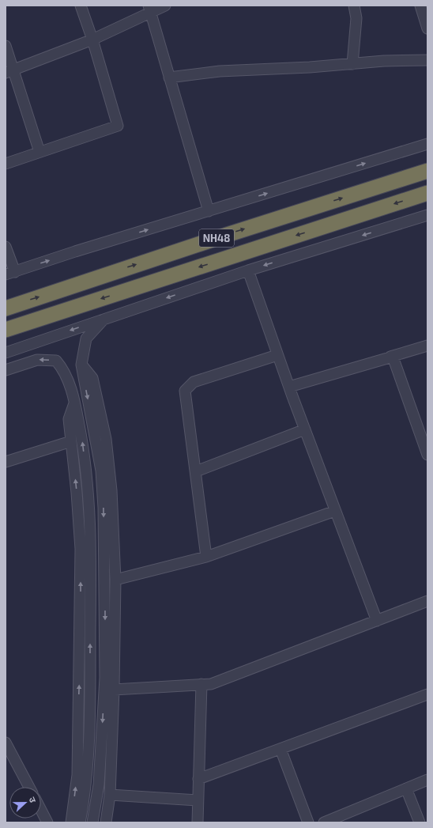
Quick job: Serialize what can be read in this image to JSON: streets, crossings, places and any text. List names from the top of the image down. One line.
{"streets":{"highway":["NH48"]},"north":"right"}
